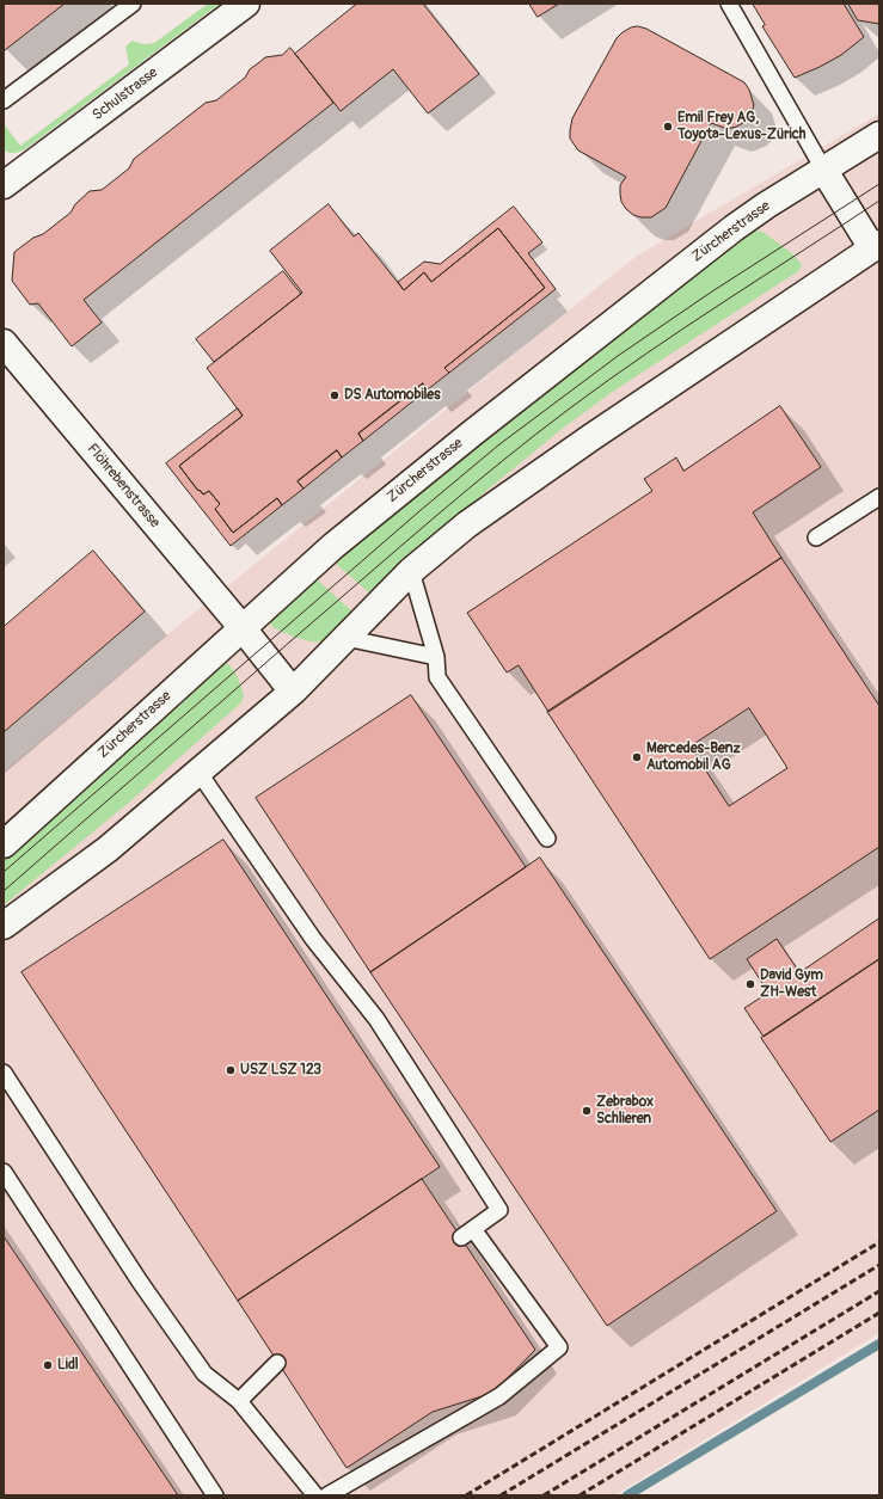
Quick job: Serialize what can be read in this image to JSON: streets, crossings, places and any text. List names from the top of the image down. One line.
{"streets":{"main road":["Schulstrasse","Zürcherstrasse","Flöhrebenstrasse"]},"crossings":[["Zürcherstrasse","Flöhrebenstrasse"]],"places":["Emil Frey AG, Toyota-Lexus-Zürich","DS Automobiles","Mercedes-Benz Automobil AG","David Gym ZH-West","USZ LSZ 123","Zebrabox Schlieren","Lidl"]}
